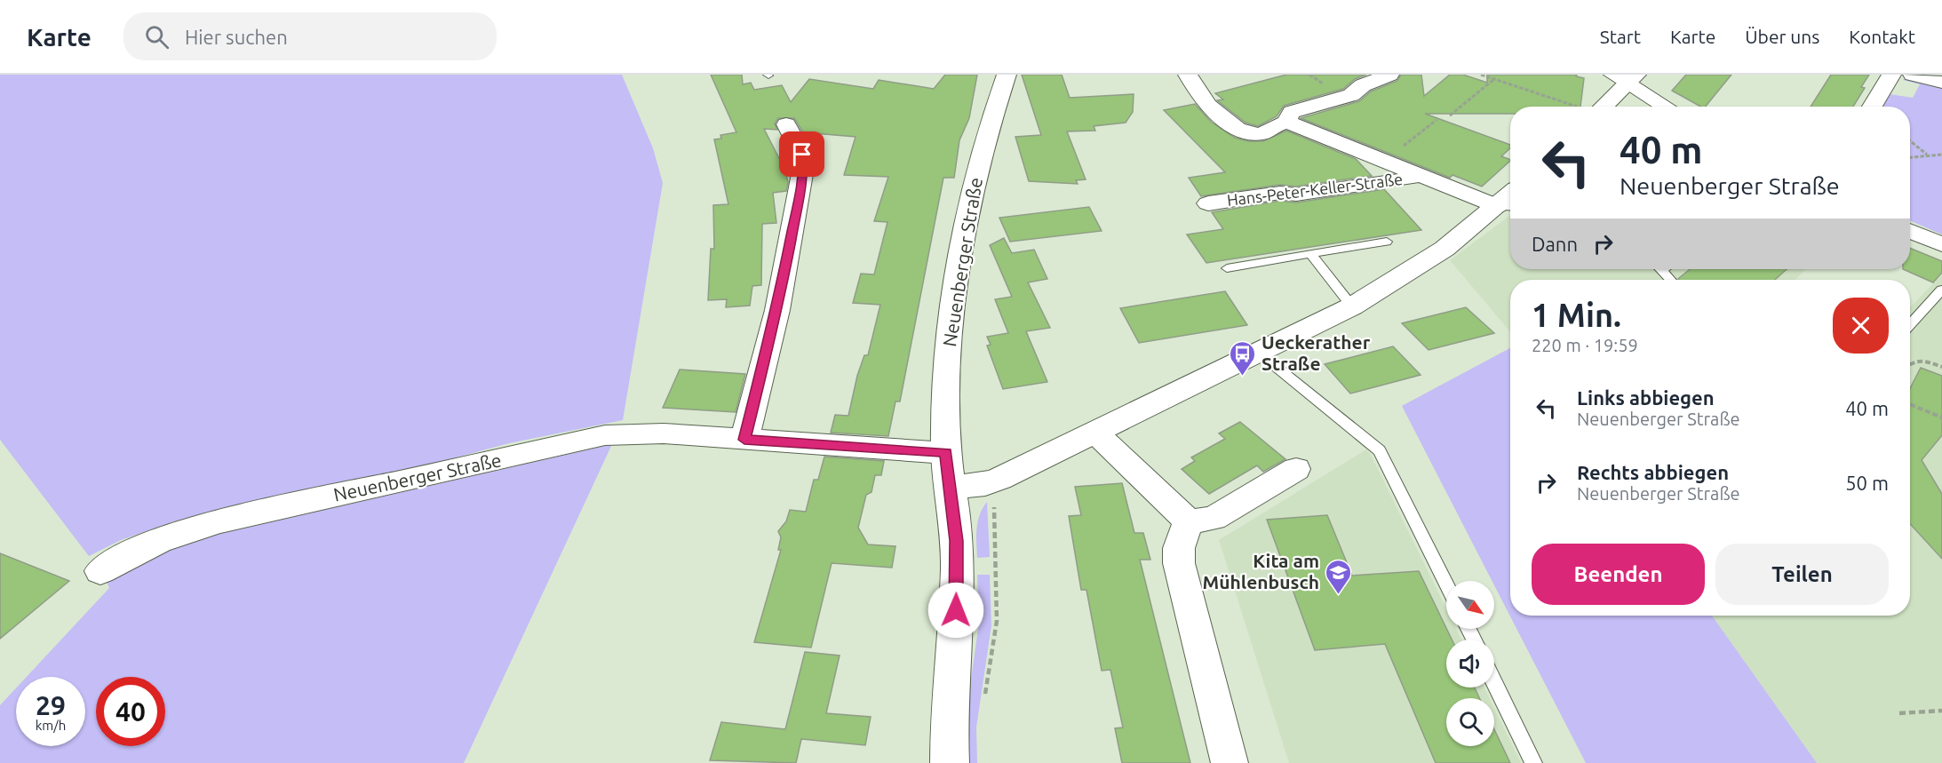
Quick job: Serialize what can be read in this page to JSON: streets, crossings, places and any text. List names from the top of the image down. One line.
{"streets":{"street":["Hans-Peter-Keller-Straße","Neuenberger Straße"]},"places":{"bus stop":["Ueckerather Straße"],"school or university":["Kita am Mühlenbusch"]},"north":"bottom right","page":{"header":"Karte","search":"Hier suchen","nav":["Start","Karte","Über uns","Kontakt"],"turn":["40 m","Neuenberger Straße"],"then":"Dann","heading":["1 Min.","220 m · 19:59"],"list":[{"name":"Links abbiegen","note":"Neuenberger Straße","value":"40 m"},{"name":"Rechts abbiegen","note":"Neuenberger Straße","value":"50 m"}],"buttons":["Beenden","Teilen"],"speed":"29 km/h","limit":"40"}}
